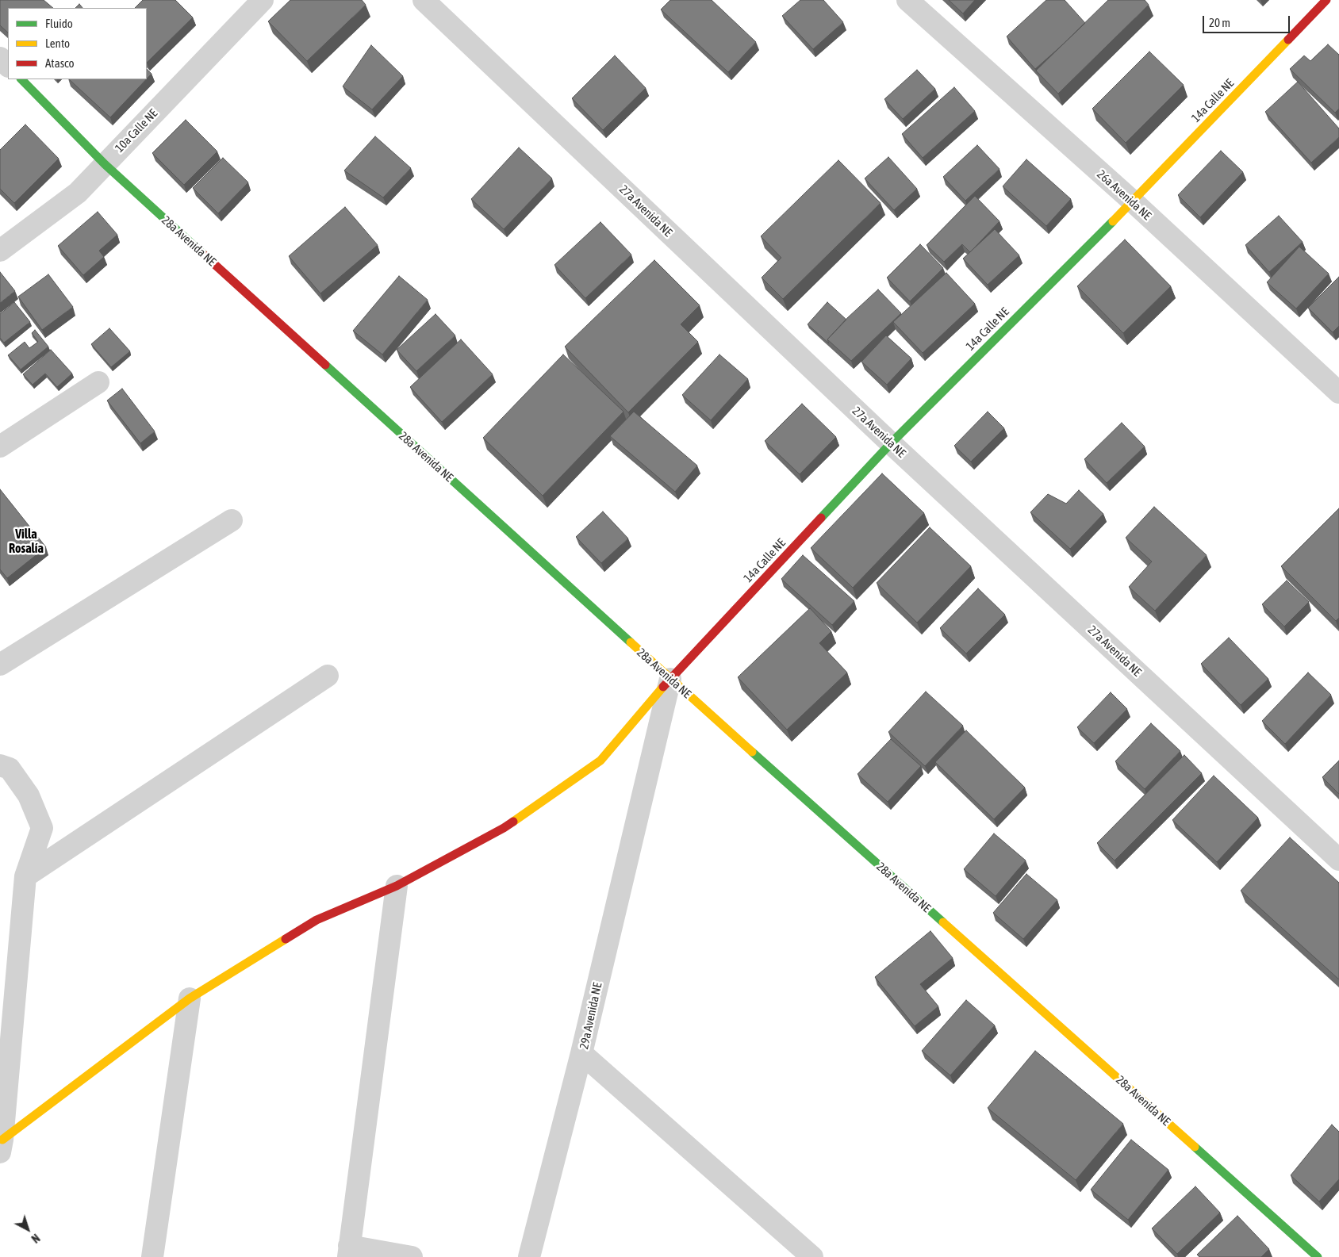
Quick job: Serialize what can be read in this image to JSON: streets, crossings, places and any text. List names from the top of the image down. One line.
{"streets":{"street":["14a Calle NE","10a Calle NE","26a Avenida NE","27a Avenida NE","28a Avenida NE","29a Avenida NE"]},"crossings":[["14a Calle NE","26a Avenida NE"],["14a Calle NE","27a Avenida NE"],["14a Calle NE","28a Avenida NE"],["14a Calle NE","29a Avenida NE"],["10a Calle NE","28a Avenida NE"],["28a Avenida NE","29a Avenida NE"]],"districts":["Villa Rosalía"],"legend":["Fluido","Lento","Atasco"],"scale_bar":"20 m","north":"bottom right"}
